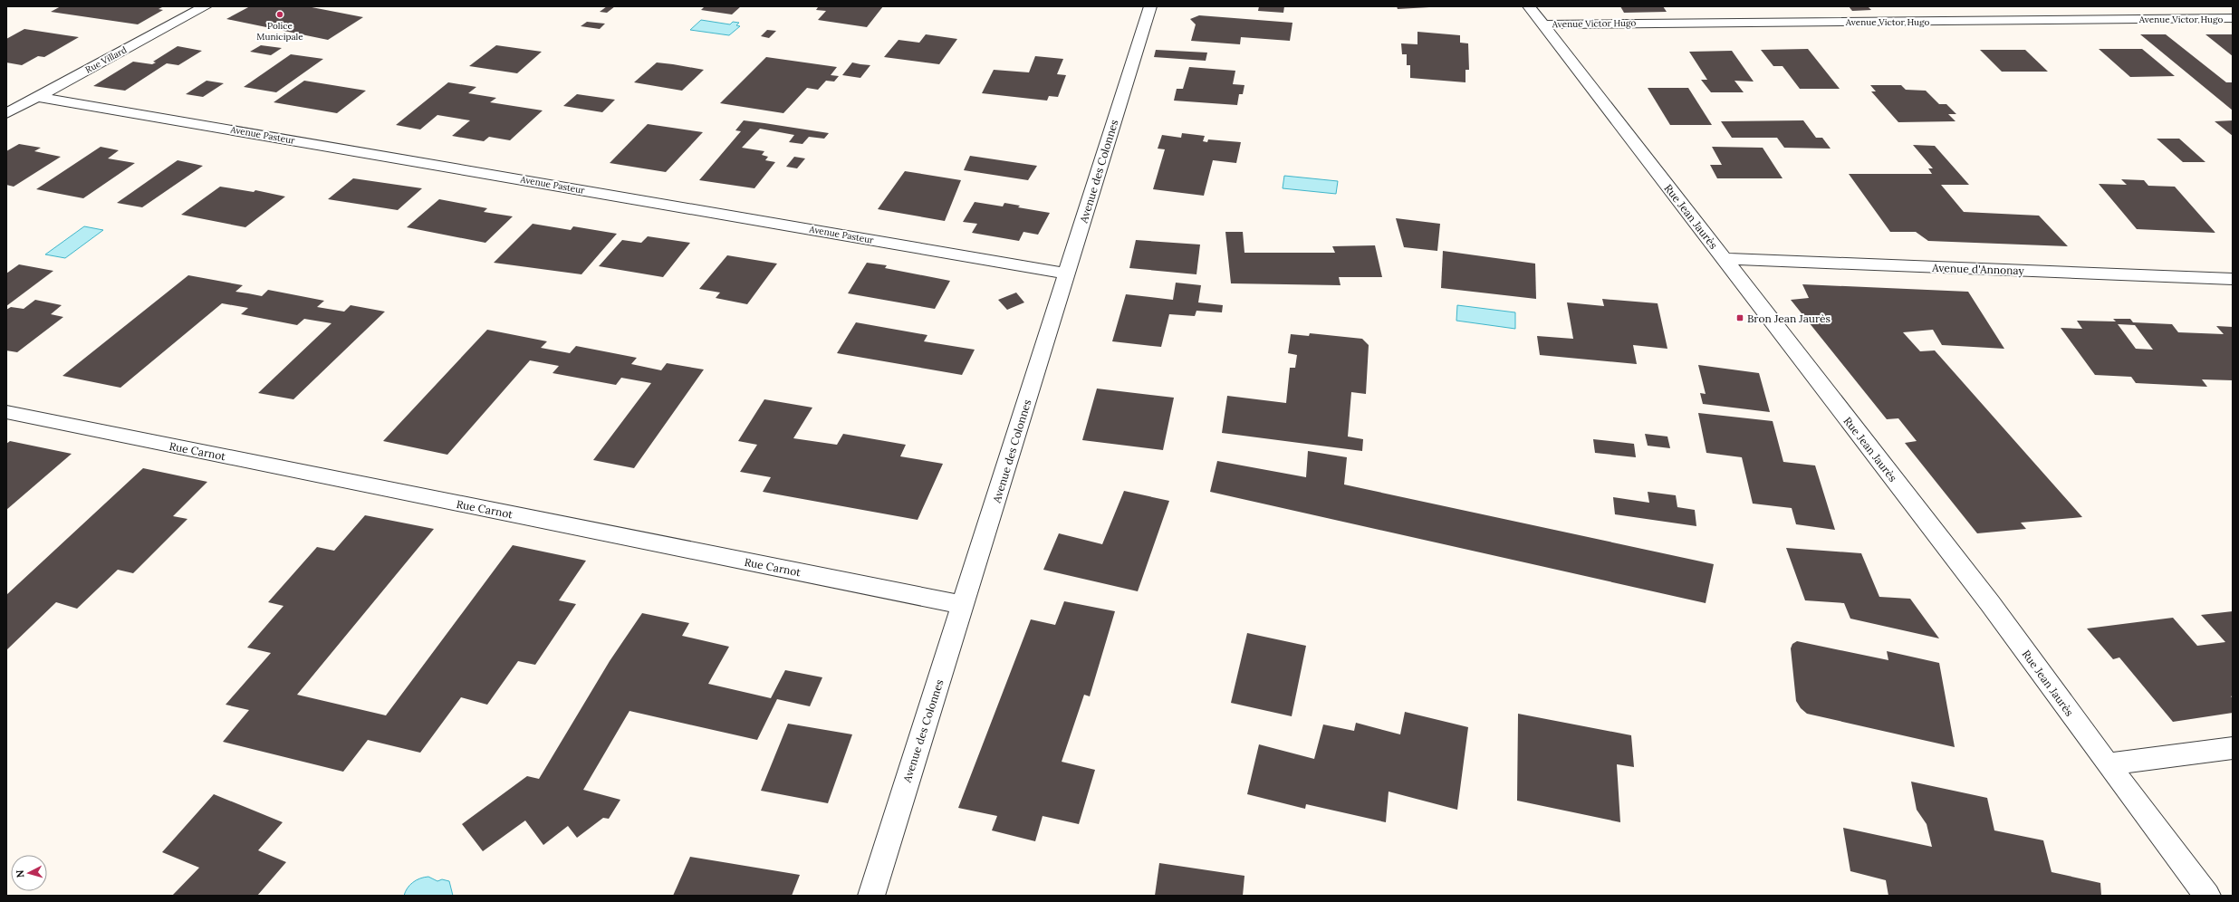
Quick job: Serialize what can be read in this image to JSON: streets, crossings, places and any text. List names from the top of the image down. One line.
{"streets":{"street":["Avenue Victor Hugo","Rue Villard","Avenue Pasteur","Avenue des Colonnes","Rue Jean Jaurès","Avenue d'Annonay","Rue Carnot"]},"crossings":[["Avenue Victor Hugo","Rue Jean Jaurès"],["Rue Villard","Avenue Pasteur"],["Avenue Pasteur","Avenue des Colonnes"],["Avenue des Colonnes","Rue Carnot"],["Rue Jean Jaurès","Avenue d'Annonay"]],"places":{"other":["Police Municipale"],"transit":["Bron Jean Jaurès"]},"north":"left"}
